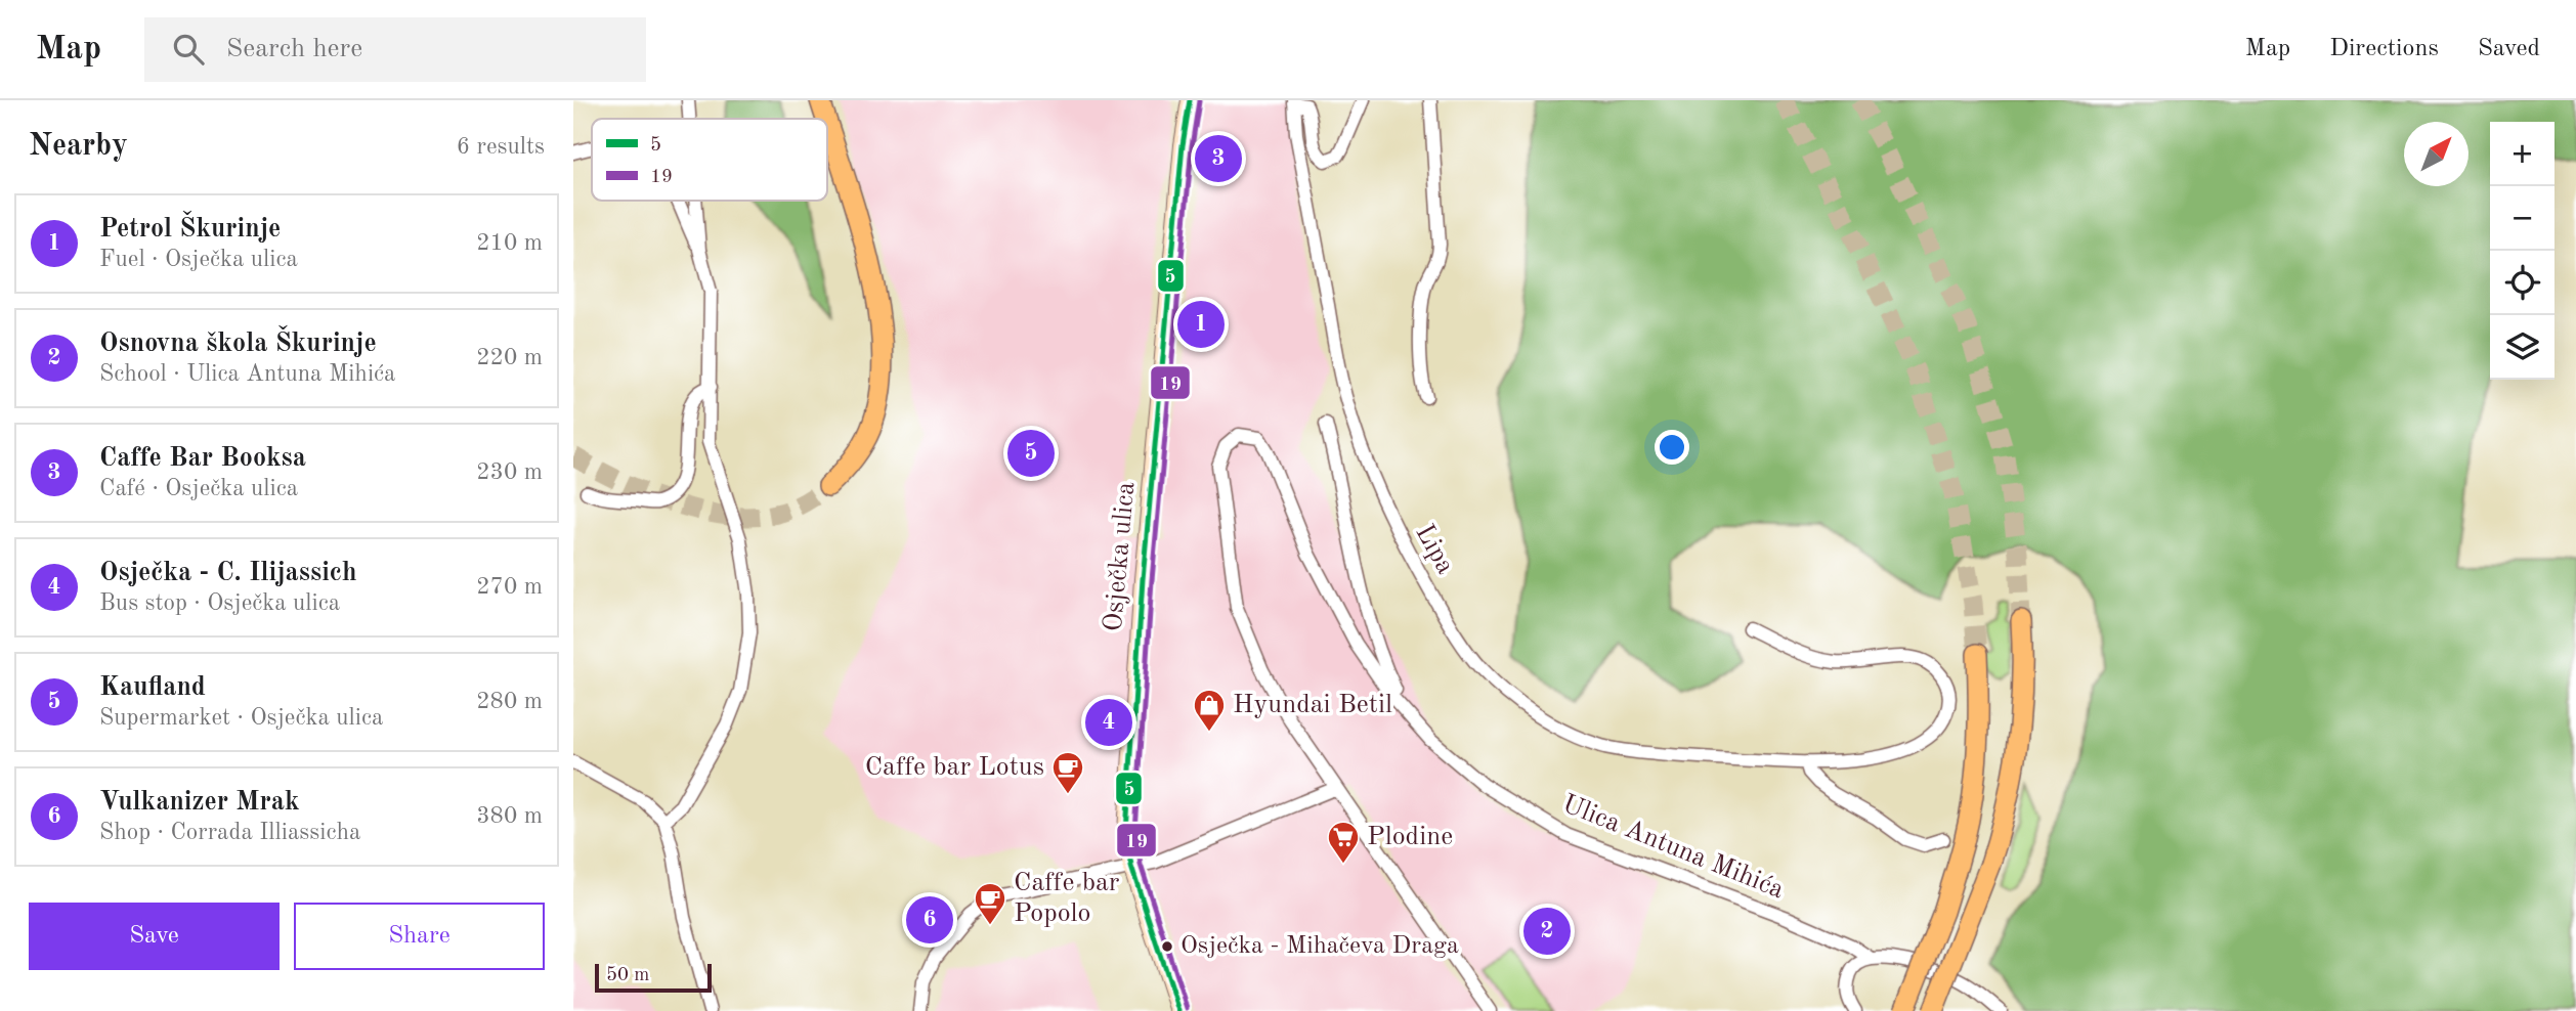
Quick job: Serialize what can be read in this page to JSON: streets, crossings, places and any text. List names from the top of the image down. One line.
{"streets":{"main road":["Osječka ulica"],"street":["Lipa","Ulica Antuna Mihića"]},"places":{"shop":["Hyundai Betil"],"cafe":["Caffe bar Lotus","Caffe bar Popolo"],"supermarket":["Plodine"],"other":["Osječka - Mihačeva Draga"]},"lines":["transit line 5","transit line 19"],"legend":["5","19"],"scale_bar":"50 m","north":"top right","page":{"header":"Map","search":"Search here","nav":["Map","Directions","Saved"],"heading":["Nearby","6 results"],"map_buttons":["+","−"],"pins":["3","1","5","4","6","2"],"list":[{"mark":"1","name":"Petrol Škurinje","note":"Fuel · Osječka ulica","value":"210 m"},{"mark":"2","name":"Osnovna škola Škurinje","note":"School · Ulica Antuna Mihića","value":"220 m"},{"mark":"3","name":"Caffe Bar Booksa","note":"Café · Osječka ulica","value":"230 m"},{"mark":"4","name":"Osječka - C. Ilijassich","note":"Bus stop · Osječka ulica","value":"270 m"},{"mark":"5","name":"Kaufland","note":"Supermarket · Osječka ulica","value":"280 m"},{"mark":"6","name":"Vulkanizer Mrak","note":"Shop · Corrada Illiassicha","value":"380 m"}],"buttons":["Save","Share"],"scale":"50 m"}}
